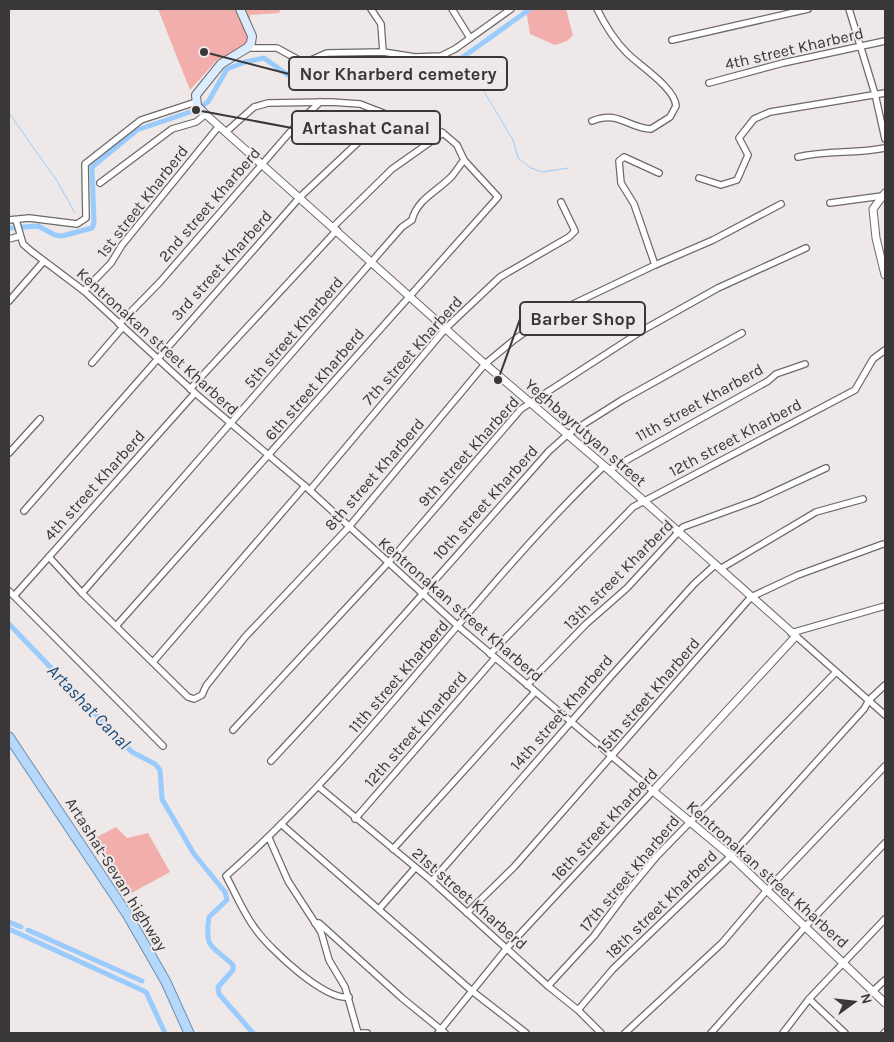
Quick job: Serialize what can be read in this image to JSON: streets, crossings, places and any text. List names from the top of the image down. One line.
{"streets":{"main road":["Artashat-Sevan highway"],"street":["4th street Kharberd","1st street Kharberd","2nd street Kharberd","3rd street Kharberd","5th street Kharberd","Kentronakan street Kharberd","7th street Kharberd","6th street Kharberd","11th street Kharberd","Yeghbayrutyan street","12th street Kharberd","9th street Kharberd","8th street Kharberd","10th street Kharberd","13th street Kharberd","15th street Kharberd","14th street Kharberd","16th street Kharberd","17th street Kharberd","21st street Kharberd","18th street Kharberd"]},"crossings":[["4th street Kharberd","Kentronakan street Kharberd"],["4th street Kharberd","Yeghbayrutyan street"],["4th street Kharberd","8th street Kharberd"],["1st street Kharberd","Kentronakan street Kharberd"],["1st street Kharberd","Yeghbayrutyan street"],["2nd street Kharberd","Kentronakan street Kharberd"],["2nd street Kharberd","Yeghbayrutyan street"],["3rd street Kharberd","Kentronakan street Kharberd"],["3rd street Kharberd","Yeghbayrutyan street"],["5th street Kharberd","Kentronakan street Kharberd"],["5th street Kharberd","6th street Kharberd"],["5th street Kharberd","Yeghbayrutyan street"],["5th street Kharberd","8th street Kharberd"],["Kentronakan street Kharberd","7th street Kharberd"],["Kentronakan street Kharberd","6th street Kharberd"],["Kentronakan street Kharberd","11th street Kharberd"],["Kentronakan street Kharberd","12th street Kharberd"],["Kentronakan street Kharberd","9th street Kharberd"],["Kentronakan street Kharberd","8th street Kharberd"],["Kentronakan street Kharberd","10th street Kharberd"],["Kentronakan street Kharberd","13th street Kharberd"],["Kentronakan street Kharberd","15th street Kharberd"],["Kentronakan street Kharberd","14th street Kharberd"],["Kentronakan street Kharberd","16th street Kharberd"],["Kentronakan street Kharberd","17th street Kharberd"],["Kentronakan street Kharberd","18th street Kharberd"],["7th street Kharberd","Yeghbayrutyan street"],["7th street Kharberd","8th street Kharberd"],["6th street Kharberd","Yeghbayrutyan street"],["6th street Kharberd","8th street Kharberd"],["11th street Kharberd","Yeghbayrutyan street"],["11th street Kharberd","21st street Kharberd"],["Yeghbayrutyan street","12th street Kharberd"],["Yeghbayrutyan street","9th street Kharberd"],["Yeghbayrutyan street","8th street Kharberd"],["Yeghbayrutyan street","10th street Kharberd"],["Yeghbayrutyan street","13th street Kharberd"],["Yeghbayrutyan street","15th street Kharberd"],["Yeghbayrutyan street","14th street Kharberd"],["Yeghbayrutyan street","16th street Kharberd"],["Yeghbayrutyan street","17th street Kharberd"],["Yeghbayrutyan street","18th street Kharberd"],["12th street Kharberd","21st street Kharberd"],["15th street Kharberd","21st street Kharberd"],["14th street Kharberd","21st street Kharberd"],["16th street Kharberd","21st street Kharberd"],["17th street Kharberd","21st street Kharberd"],["21st street Kharberd","18th street Kharberd"]],"water":["Artashat Canal"],"places":["Nor Kharberd cemetery","Artashat Canal","Barber Shop"],"north":"right"}
